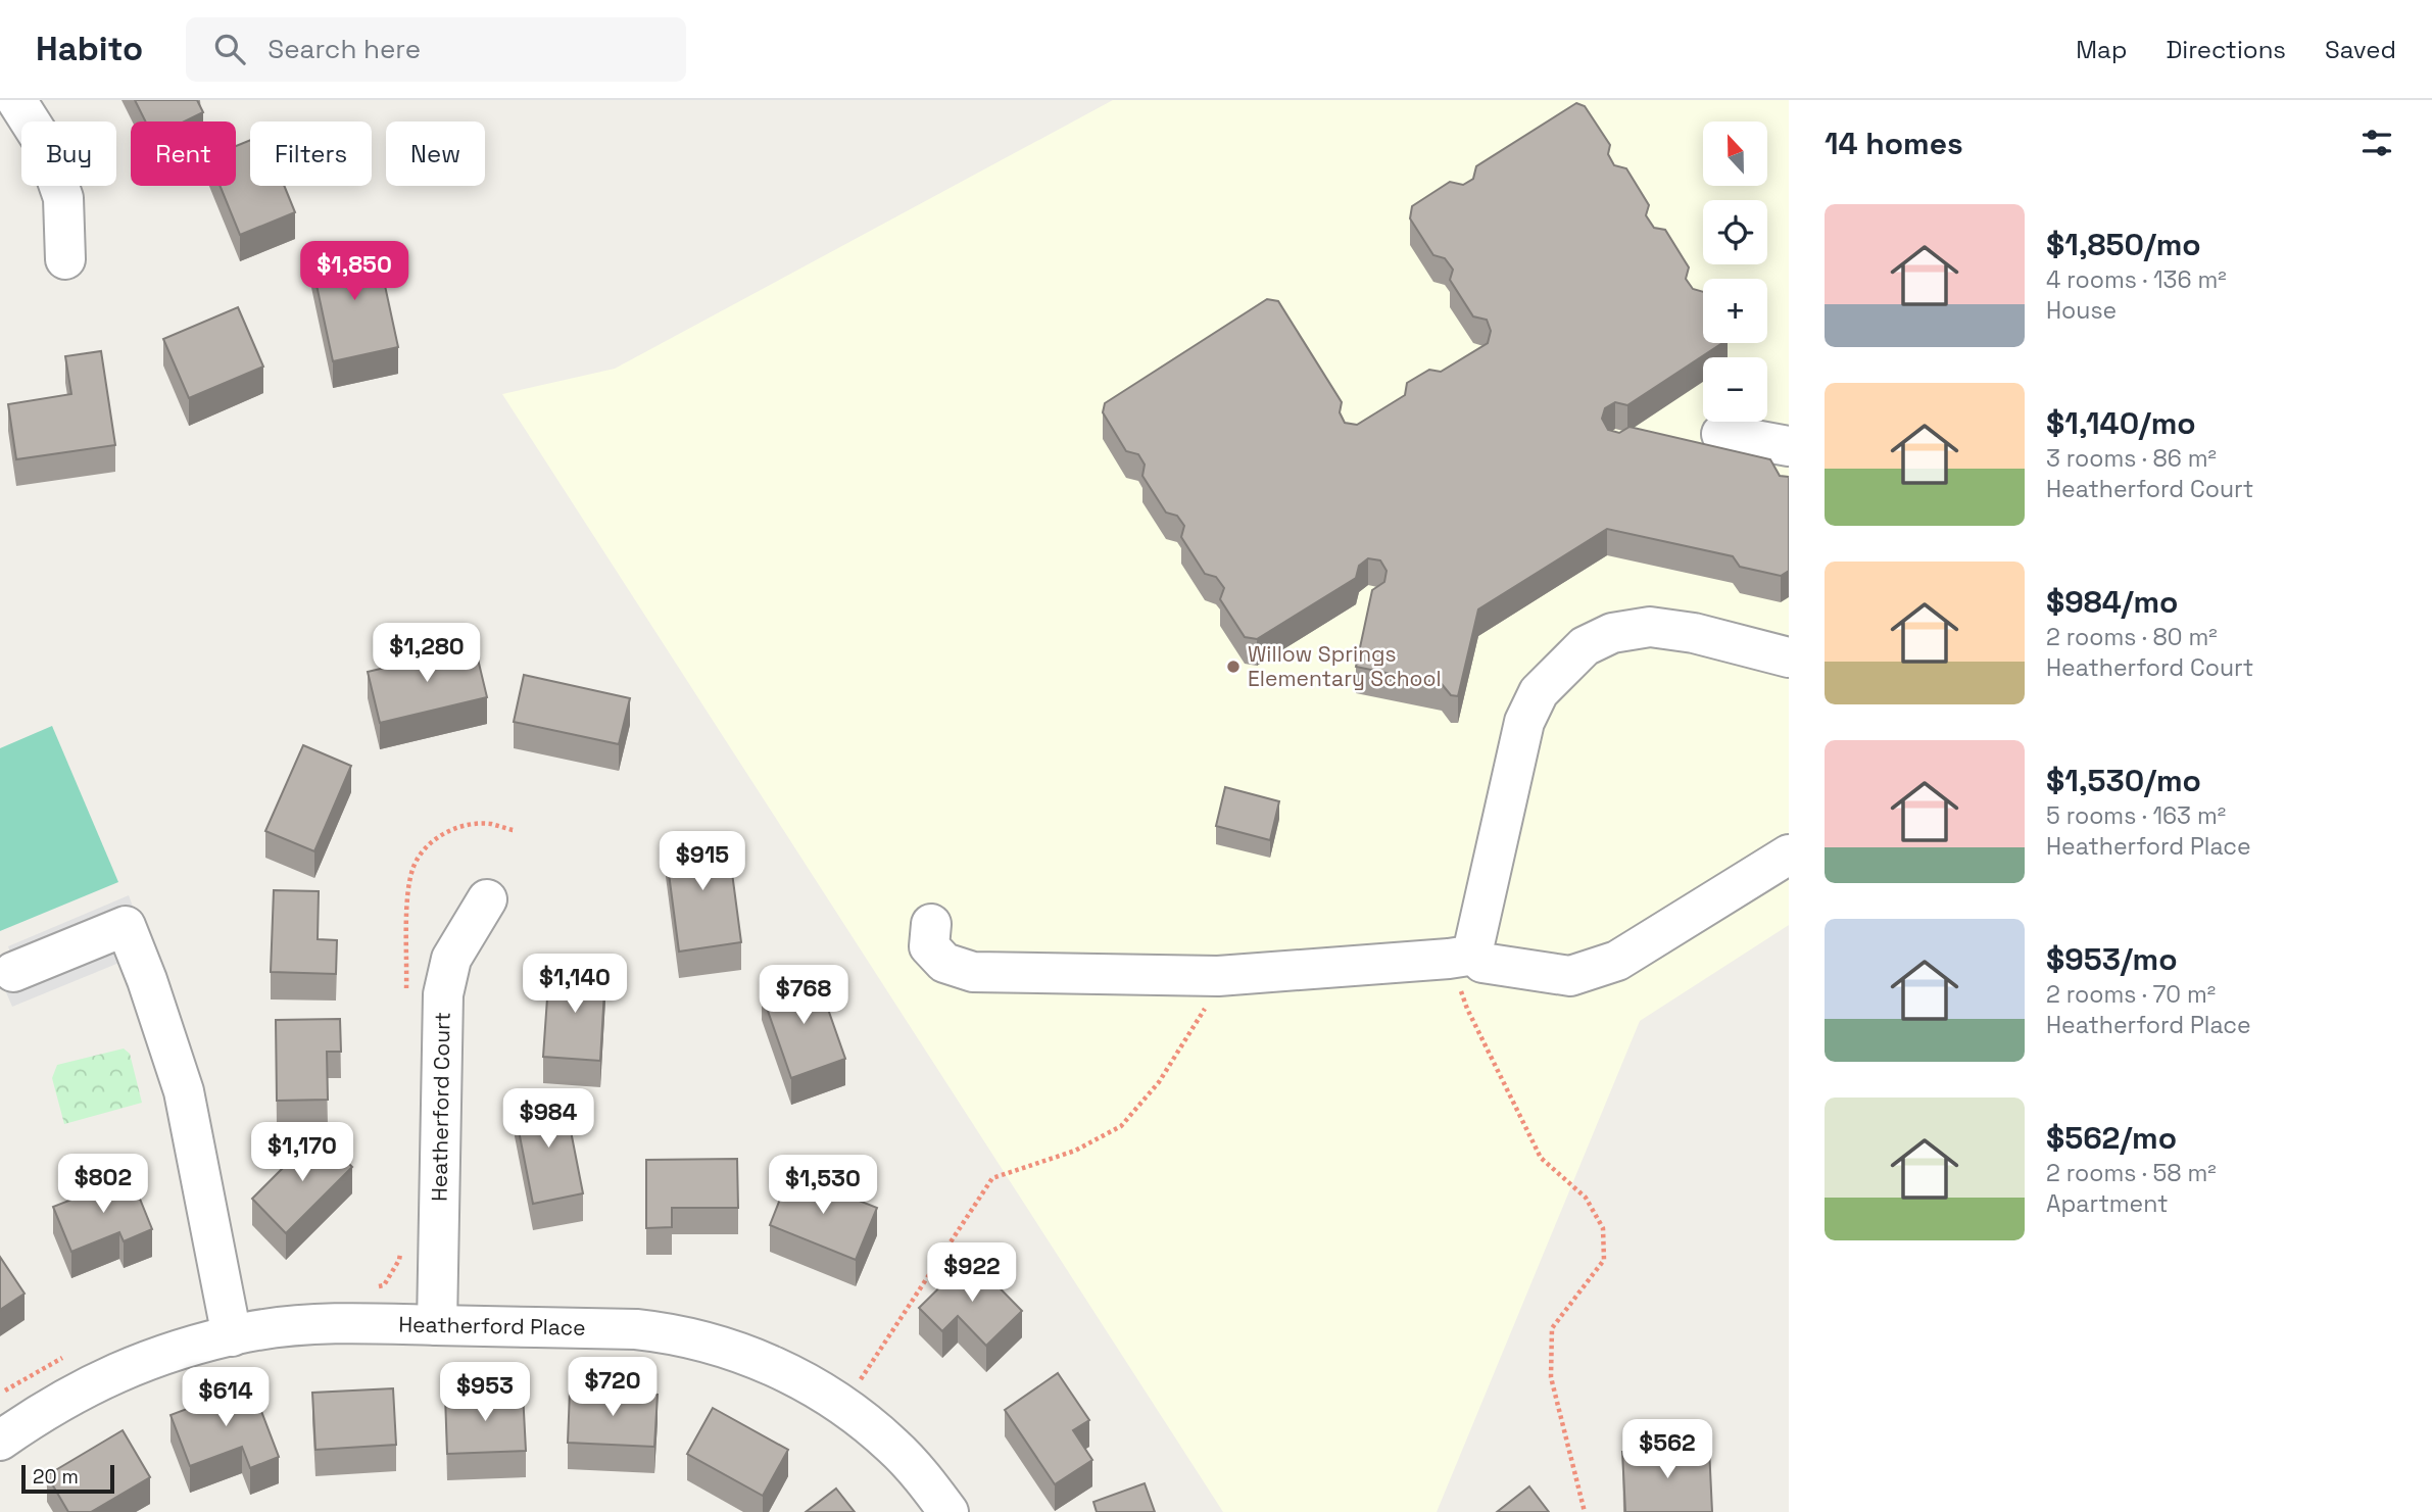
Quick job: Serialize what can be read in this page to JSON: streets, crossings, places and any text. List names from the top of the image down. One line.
{"streets":{"street":["Heatherford Court","Heatherford Place"]},"crossings":[["Heatherford Court","Heatherford Place"]],"places":["Willow Springs Elementary School"],"scale_bar":"20 m","north":"top","page":{"header":"Habito","search":"Search here","nav":["Map","Directions","Saved"],"heading":"14 homes","map_buttons":["+","−"],"chip":["Buy","Rent","Filters","New"],"list":[{"name":"$1,850/mo","note":"4 rooms · 136 m² · House"},{"name":"$1,140/mo","note":"3 rooms · 86 m² · Heatherford Court"},{"name":"$984/mo","note":"2 rooms · 80 m² · Heatherford Court"},{"name":"$1,530/mo","note":"5 rooms · 163 m² · Heatherford Place"},{"name":"$953/mo","note":"2 rooms · 70 m² · Heatherford Place"},{"name":"$562/mo","note":"2 rooms · 58 m² · Apartment"}],"price":["$1,850","$1,280","$915","$1,140","$768","$984","$1,170","$802","$1,530","$922","$720","$953","$614","$562"],"scale":"20 m"}}
